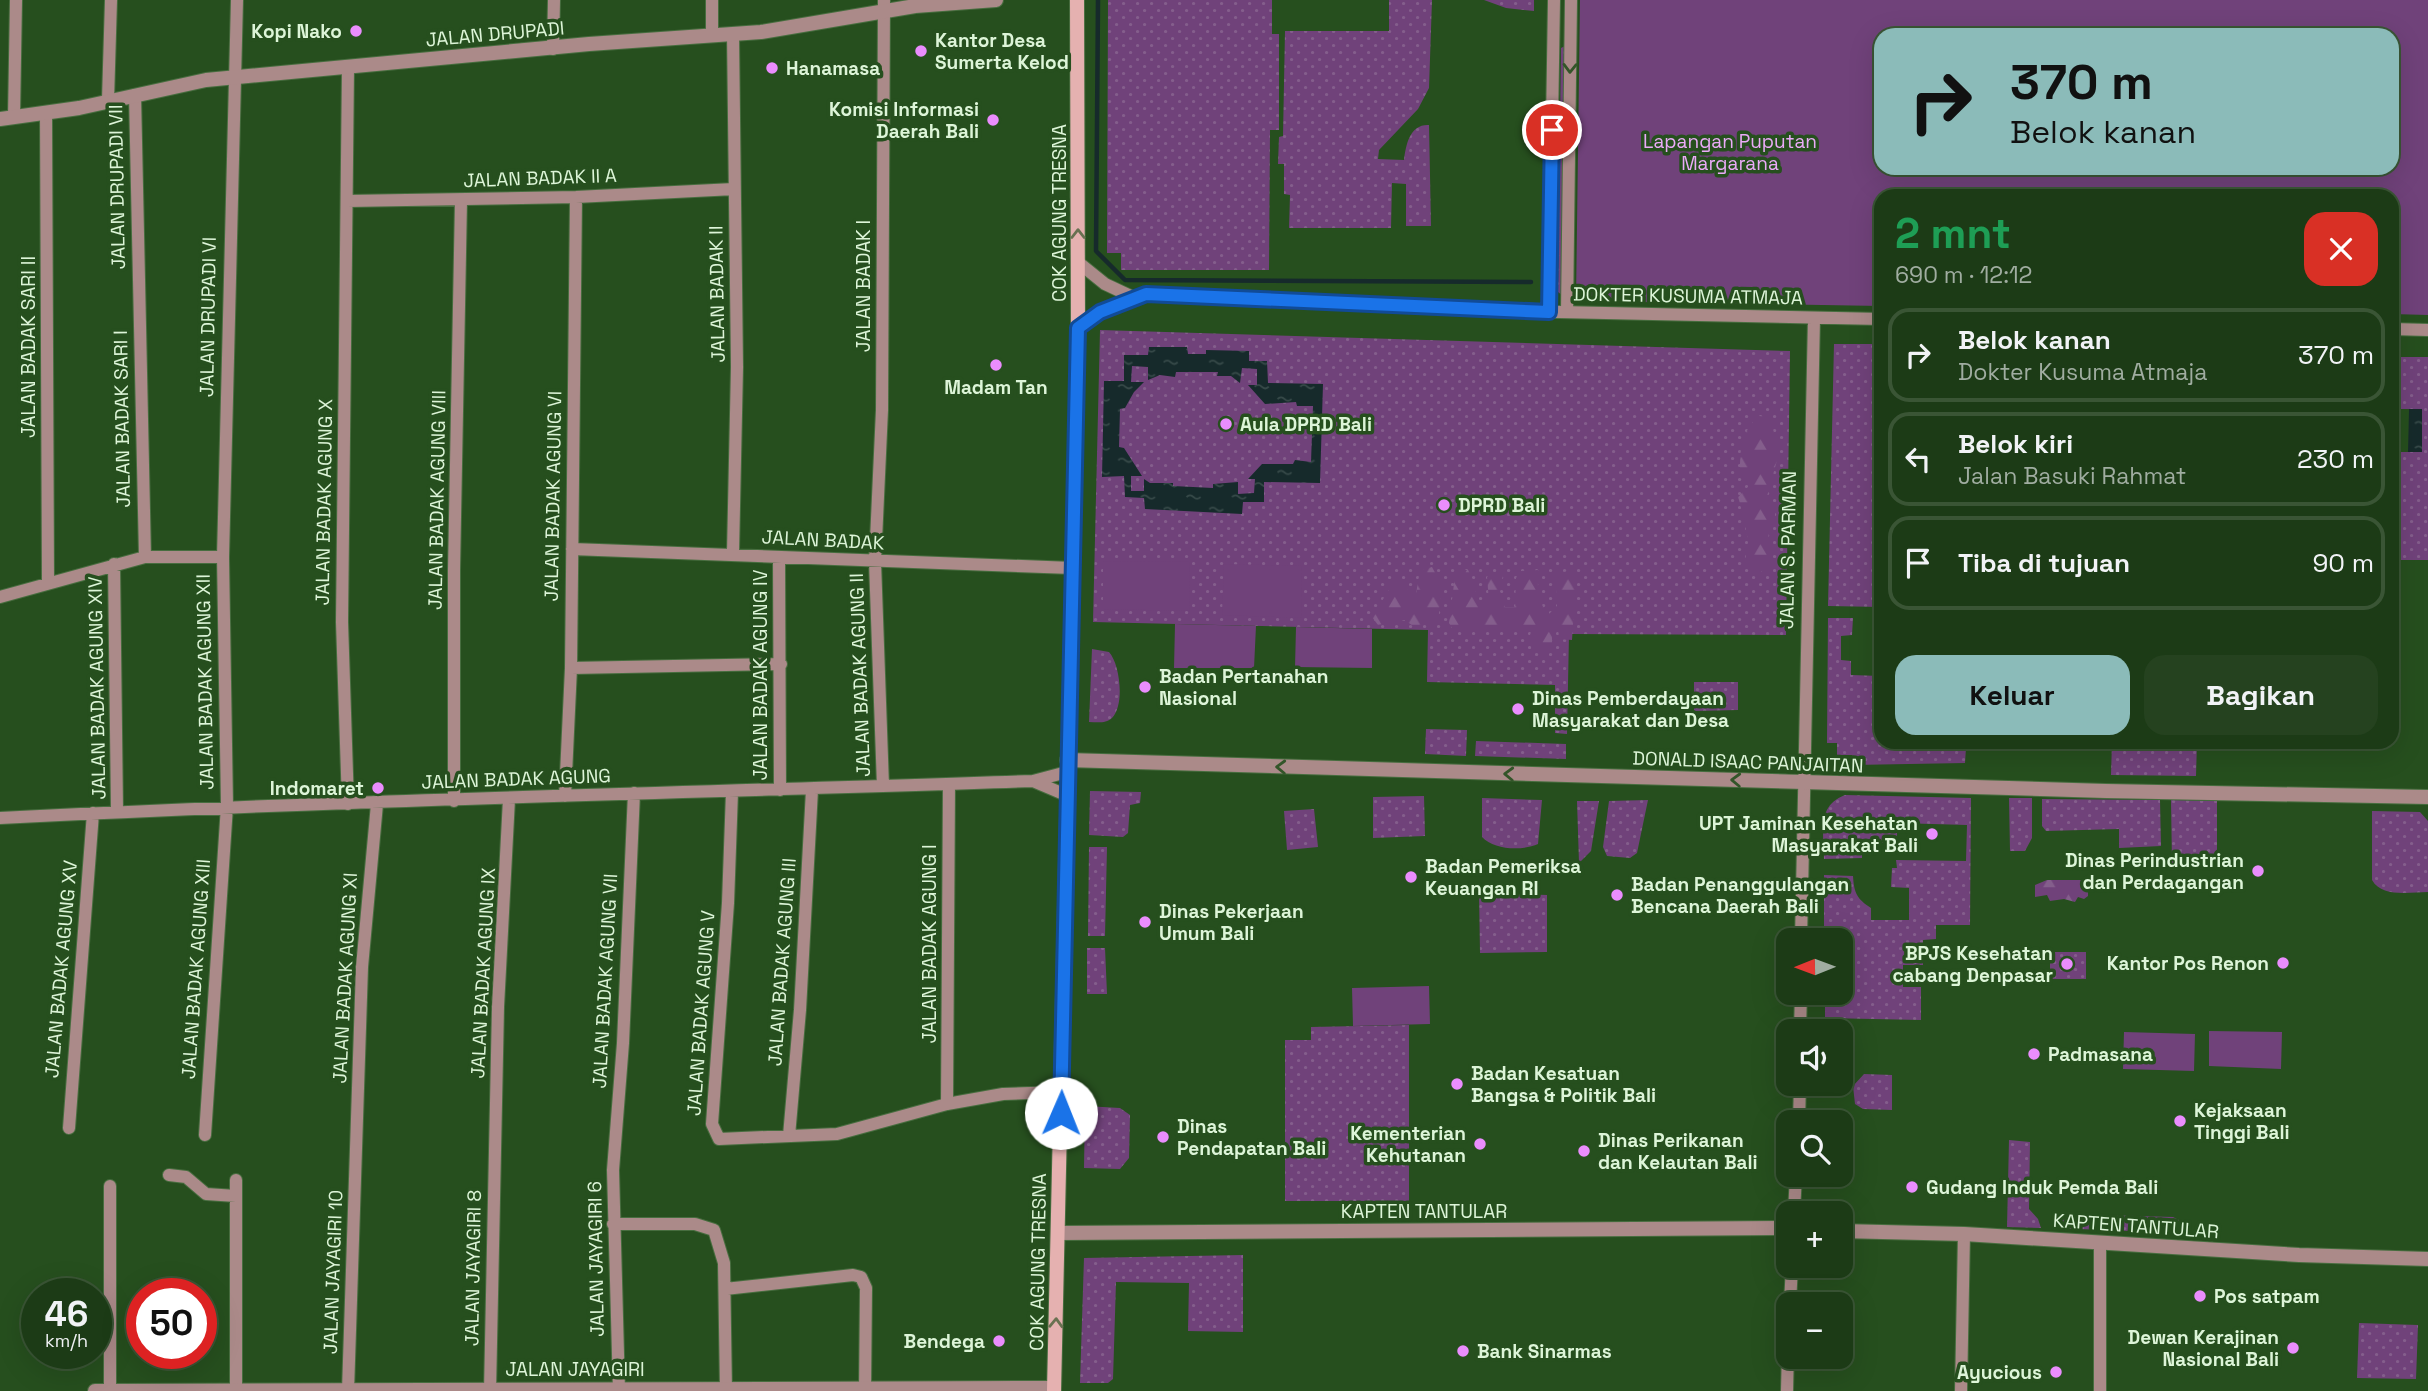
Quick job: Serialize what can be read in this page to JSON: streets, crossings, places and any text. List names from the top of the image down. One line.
{"streets":{"main road":["COK AGUNG TRESNA"],"street":["JALAN DRUPADI","JALAN BADAK II A","JALAN DRUPADI VII","JALAN BADAK I","JALAN BADAK II","DOKTER KUSUMA ATMAJA","JALAN DRUPADI VI","JALAN BADAK SARI II","JALAN BADAK SARI I","JALAN BADAK AGUNG VI","JALAN BADAK AGUNG VIII","JALAN BADAK AGUNG X","JALAN BADAK","JALAN S. PARMAN","JALAN BADAK AGUNG IV","JALAN BADAK AGUNG II","JALAN BADAK AGUNG XII","JALAN BADAK AGUNG XIV","DONALD ISAAC PANJAITAN","JALAN BADAK AGUNG","JALAN BADAK AGUNG I","JALAN BADAK AGUNG III","JALAN BADAK AGUNG XV","JALAN BADAK AGUNG XIII","JALAN BADAK AGUNG IX","JALAN BADAK AGUNG XI","JALAN BADAK AGUNG VII","JALAN BADAK AGUNG V","KAPTEN TANTULAR","JALAN JAYAGIRI 6","JALAN JAYAGIRI 8","JALAN JAYAGIRI 10","JALAN JAYAGIRI"]},"crossings":[["JALAN DRUPADI","JALAN DRUPADI VII"],["JALAN DRUPADI","JALAN BADAK I"],["JALAN DRUPADI","JALAN BADAK II"],["JALAN DRUPADI","JALAN DRUPADI VI"],["JALAN DRUPADI","JALAN BADAK SARI II"],["JALAN DRUPADI","JALAN BADAK AGUNG X"],["JALAN BADAK II A","JALAN BADAK II"],["JALAN BADAK II A","JALAN BADAK AGUNG VI"],["JALAN BADAK II A","JALAN BADAK AGUNG VIII"],["JALAN BADAK II A","JALAN BADAK AGUNG X"],["JALAN DRUPADI VII","JALAN BADAK SARI I"],["COK AGUNG TRESNA","DOKTER KUSUMA ATMAJA"],["COK AGUNG TRESNA","JALAN BADAK"],["COK AGUNG TRESNA","DONALD ISAAC PANJAITAN"],["COK AGUNG TRESNA","JALAN BADAK AGUNG"],["COK AGUNG TRESNA","JALAN BADAK AGUNG V"],["COK AGUNG TRESNA","KAPTEN TANTULAR"],["COK AGUNG TRESNA","JALAN JAYAGIRI"],["JALAN BADAK I","JALAN BADAK"],["JALAN BADAK I","JALAN BADAK AGUNG II"],["JALAN BADAK II","JALAN BADAK"],["DOKTER KUSUMA ATMAJA","JALAN S. PARMAN"],["JALAN DRUPADI VI","JALAN BADAK AGUNG XII"],["JALAN BADAK AGUNG VI","JALAN BADAK"],["JALAN BADAK AGUNG VI","JALAN BADAK AGUNG"],["JALAN BADAK AGUNG VIII","JALAN BADAK AGUNG"],["JALAN BADAK AGUNG X","JALAN BADAK AGUNG"],["JALAN BADAK","JALAN BADAK AGUNG IV"],["JALAN BADAK","JALAN BADAK AGUNG II"],["JALAN S. PARMAN","DONALD ISAAC PANJAITAN"],["JALAN BADAK AGUNG IV","JALAN BADAK AGUNG"],["JALAN BADAK AGUNG II","JALAN BADAK AGUNG"],["JALAN BADAK AGUNG XII","JALAN BADAK AGUNG"],["JALAN BADAK AGUNG XII","JALAN BADAK AGUNG XIII"],["JALAN BADAK AGUNG XIV","JALAN BADAK AGUNG"],["DONALD ISAAC PANJAITAN","JALAN BADAK AGUNG"],["JALAN BADAK AGUNG","JALAN BADAK AGUNG I"],["JALAN BADAK AGUNG","JALAN BADAK AGUNG III"],["JALAN BADAK AGUNG","JALAN BADAK AGUNG XV"],["JALAN BADAK AGUNG","JALAN BADAK AGUNG XIII"],["JALAN BADAK AGUNG","JALAN BADAK AGUNG IX"],["JALAN BADAK AGUNG","JALAN BADAK AGUNG XI"],["JALAN BADAK AGUNG","JALAN BADAK AGUNG VII"],["JALAN BADAK AGUNG","JALAN BADAK AGUNG V"],["JALAN BADAK AGUNG I","JALAN BADAK AGUNG V"],["JALAN BADAK AGUNG III","JALAN BADAK AGUNG V"],["JALAN BADAK AGUNG IX","JALAN JAYAGIRI 8"],["JALAN BADAK AGUNG XI","JALAN JAYAGIRI 10"],["JALAN BADAK AGUNG VII","JALAN JAYAGIRI 6"],["JALAN JAYAGIRI 6","JALAN JAYAGIRI"],["JALAN JAYAGIRI 8","JALAN JAYAGIRI"],["JALAN JAYAGIRI 10","JALAN JAYAGIRI"]],"one_way":["DONALD ISAAC PANJAITAN"],"parks":["Lapangan Puputan Margarana"],"places":["Kopi Nako","Kantor Desa Sumerta Kelod","Hanamasa","Komisi Informasi Daerah Bali","Madam Tan","Aula DPRD Bali","DPRD Bali","Badan Pertanahan Nasional","Dinas Pemberdayaan Masyarakat dan Desa","Indomaret","UPT Jaminan Kesehatan Masyarakat Bali","Dinas Perindustrian dan Perdagangan","Badan Pemeriksa Keuangan RI","Badan Penanggulangan Bencana Daerah Bali","Dinas Pekerjaan Umum Bali","Kantor Pos Renon","BPJS Kesehatan cabang Denpasar","Padmasana","Badan Kesatuan Bangsa & Politik Bali","Kejaksaan Tinggi Bali","Dinas Pendapatan Bali","Kementerian Kehutanan","Dinas Perikanan dan Kelautan Bali","Gudang Induk Pemda Bali","Pos satpam","Bendega","Dewan Kerajinan Nasional Bali","Bank Sinarmas","Ayucious"],"north":"left","page":{"turn":["370 m","Belok kanan"],"heading":["2 mnt","690 m · 12:12"],"list":[{"name":"Belok kanan","note":"Dokter Kusuma Atmaja","value":"370 m"},{"name":"Belok kiri","note":"Jalan Basuki Rahmat","value":"230 m"},{"name":"Tiba di tujuan","value":"90 m"}],"buttons":["Keluar","Bagikan"],"map_buttons":["+","−"],"speed":"46 km/h","limit":"50"}}
